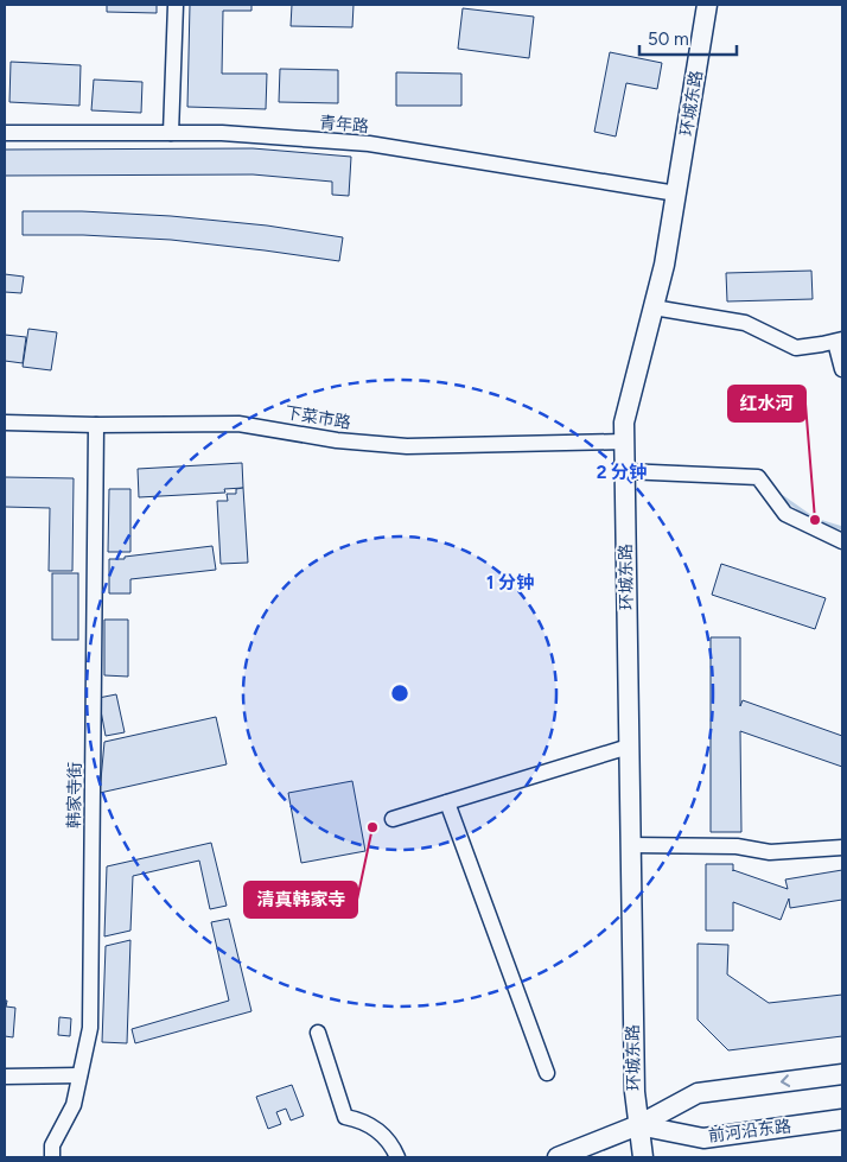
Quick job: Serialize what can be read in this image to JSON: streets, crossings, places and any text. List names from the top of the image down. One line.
{"streets":{"main road":["环城东路","前河沿东路"],"street":["青年路","下菜市路","韩家寺街"]},"crossings":[["环城东路","青年路"],["环城东路","下菜市路"],["环城东路","前河沿东路"],["下菜市路","韩家寺街"]],"places":["红水河","清真韩家寺"],"scale_bar":"50 m","rings":["2 分钟","1 分钟"]}
